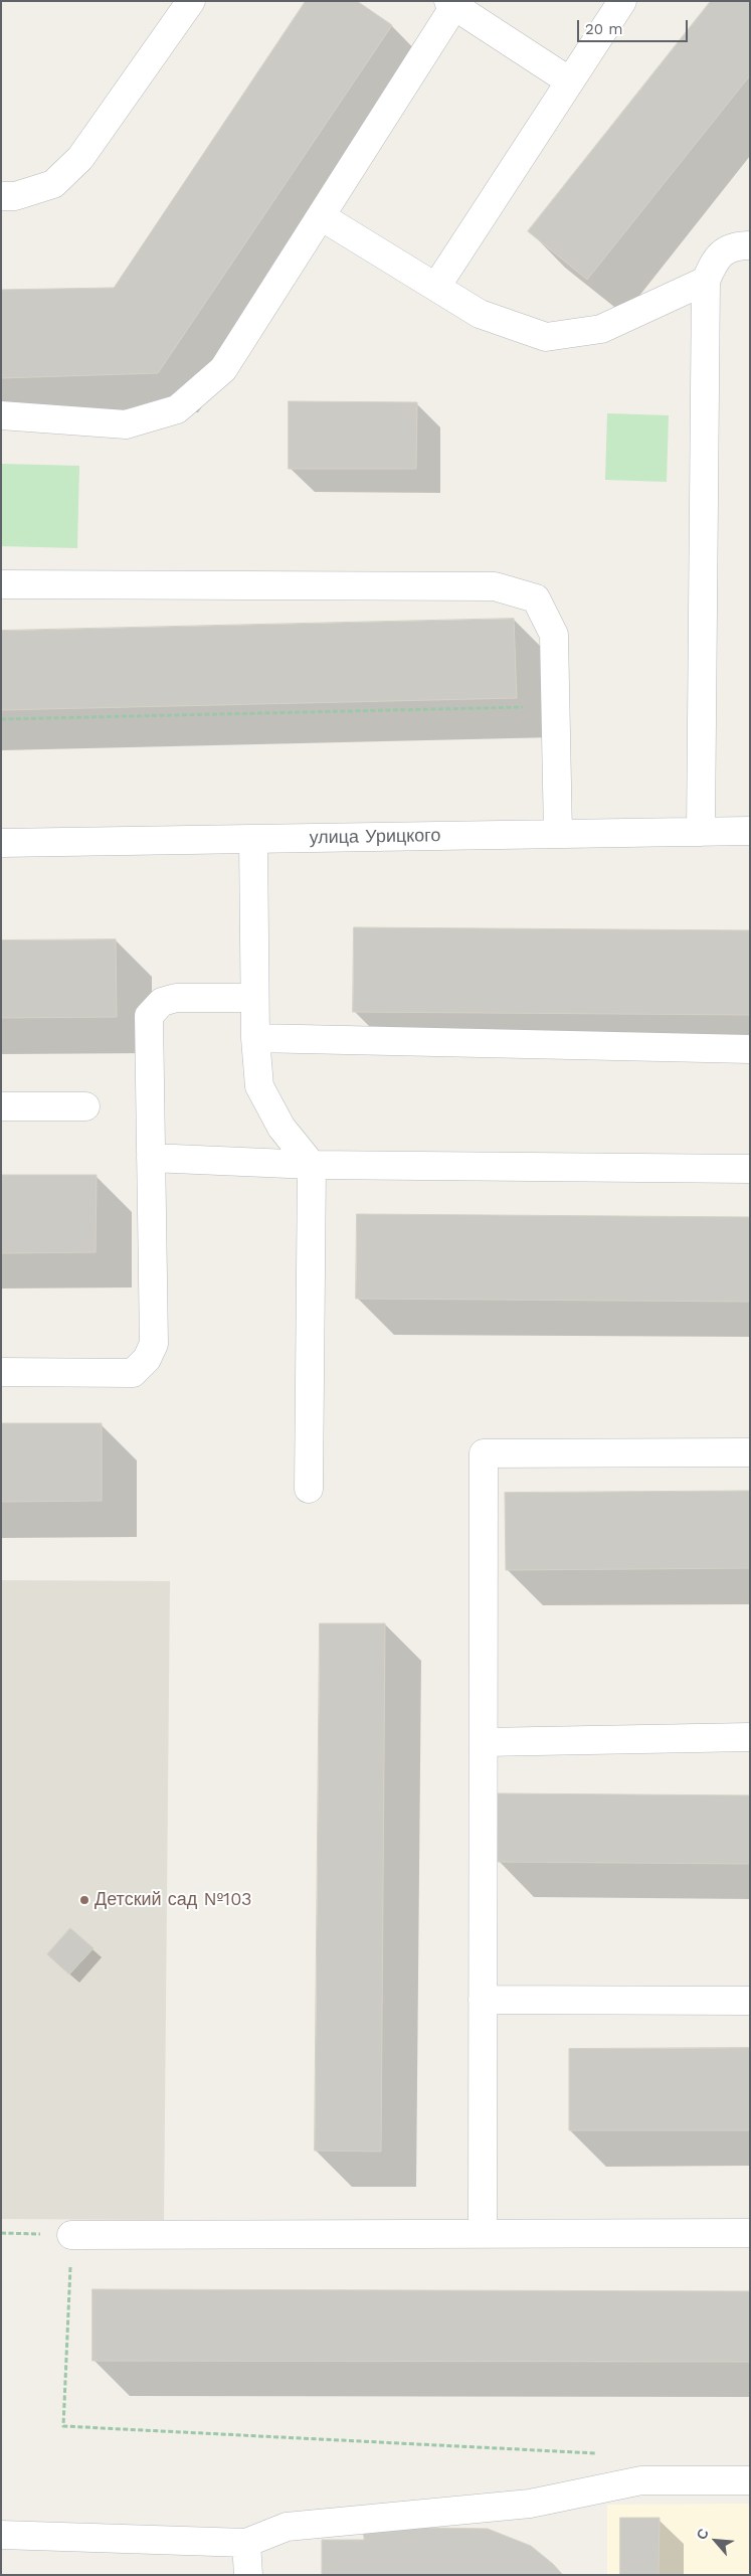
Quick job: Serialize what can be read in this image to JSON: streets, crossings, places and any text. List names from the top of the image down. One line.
{"streets":{"street":["улица Урицкого"]},"places":["Детский сад №103"],"scale_bar":"20 m","north":"top left"}
